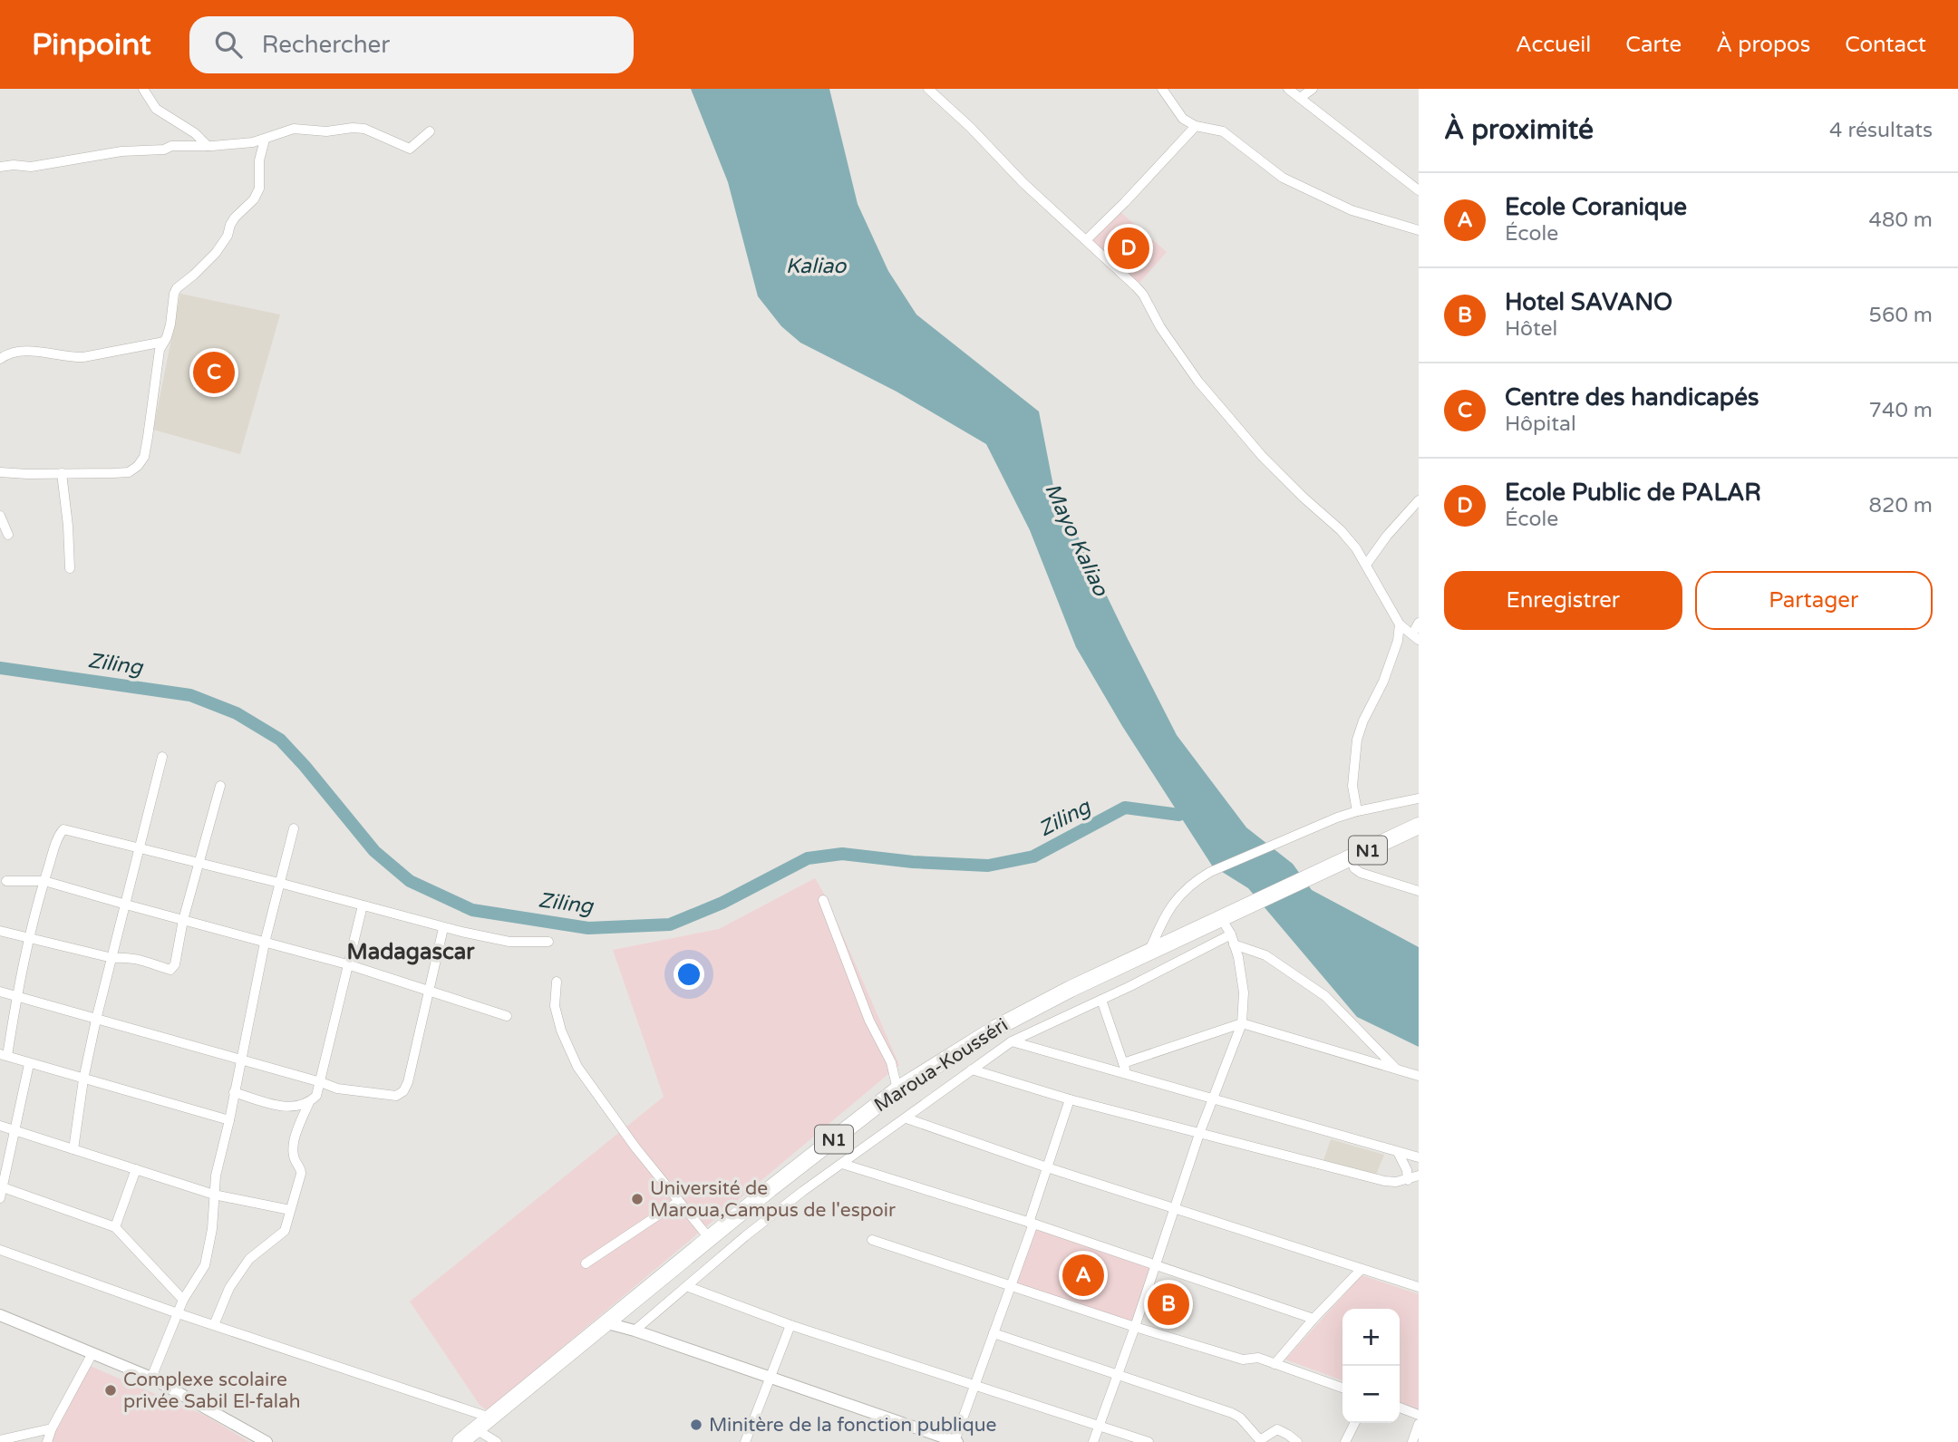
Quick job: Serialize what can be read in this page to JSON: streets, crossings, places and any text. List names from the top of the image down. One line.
{"streets":{"highway":["N1","Maroua-Kousséri"]},"districts":["Madagascar"],"water":["Kaliao","Mayo Kaliao","Ziling"],"places":["Université de Maroua,Campus de l'espoir","Complexe scolaire privée Sabil El-falah","Minitère de la fonction publique"],"page":{"header":"Pinpoint","search":"Rechercher","nav":["Accueil","Carte","À propos","Contact"],"heading":["À proximité","4 résultats"],"list":[{"mark":"A","name":"Ecole Coranique","note":"École","value":"480 m"},{"mark":"B","name":"Hotel SAVANO","note":"Hôtel","value":"560 m"},{"mark":"C","name":"Centre des handicapés","note":"Hôpital","value":"740 m"},{"mark":"D","name":"Ecole Public de PALAR","note":"École","value":"820 m"}],"pins":["D","C","A","B"],"buttons":["Enregistrer","Partager"],"map_buttons":["+","−"]}}
